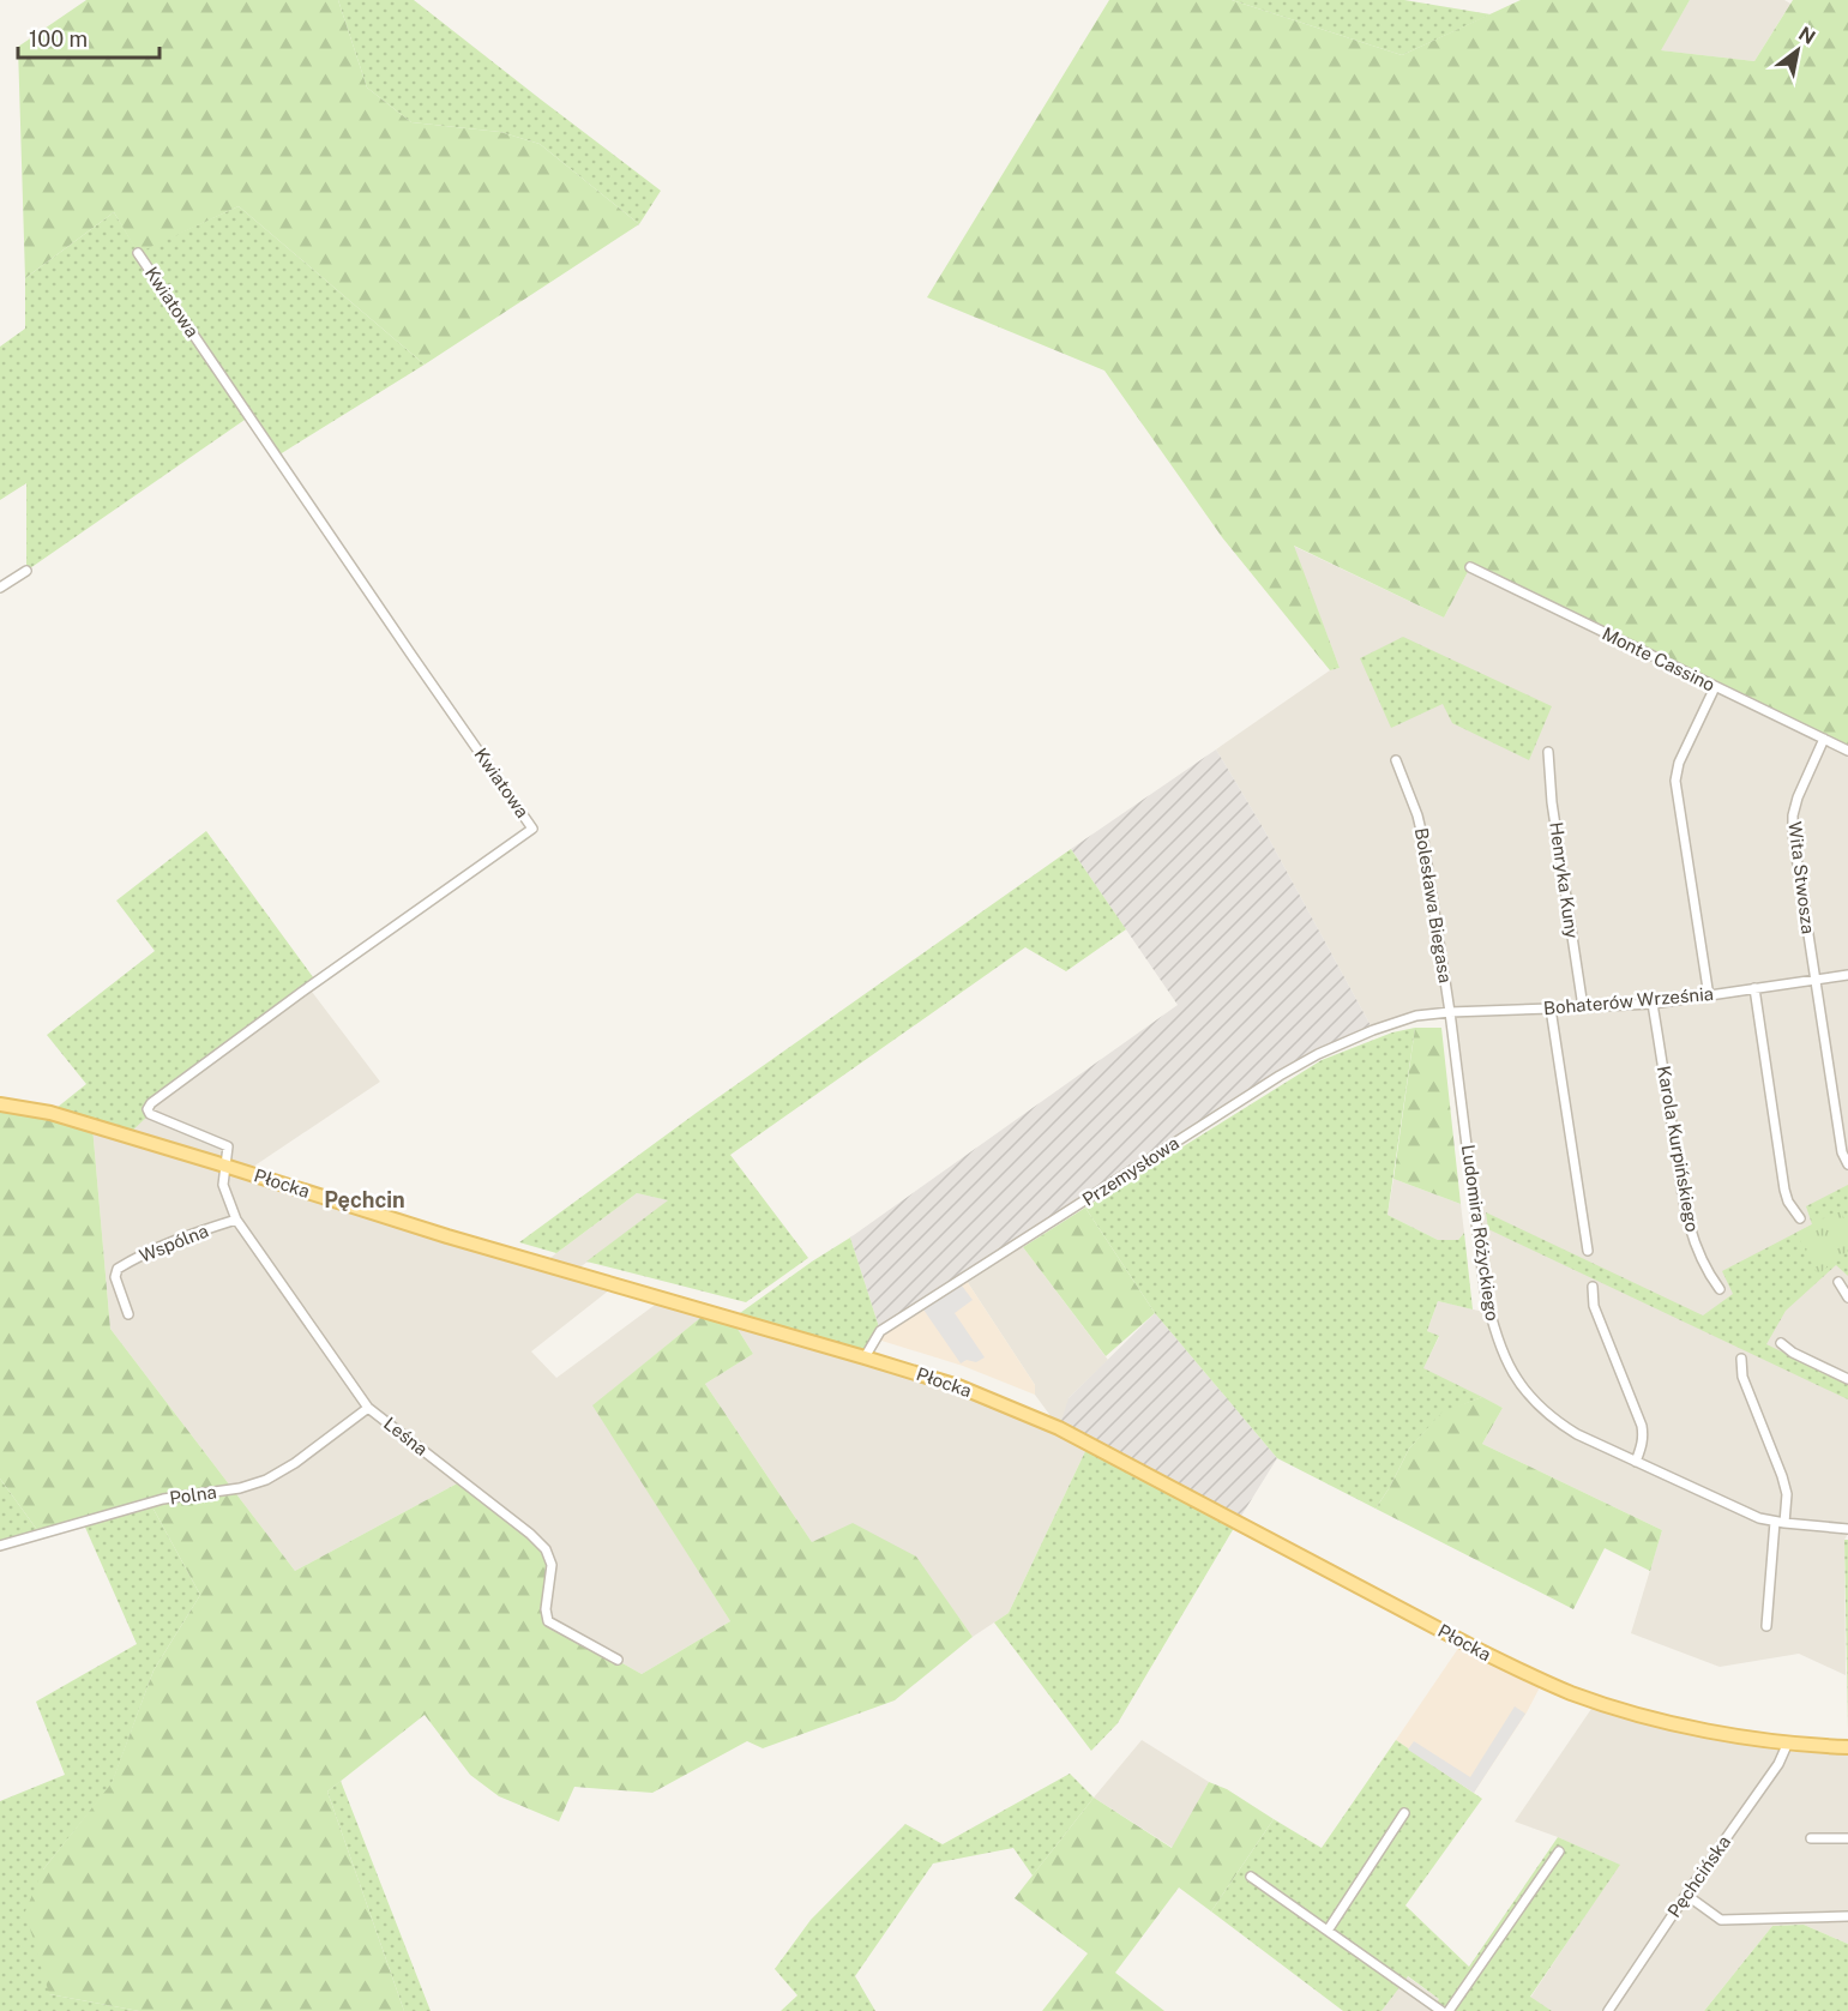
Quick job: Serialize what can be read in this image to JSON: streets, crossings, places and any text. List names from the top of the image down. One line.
{"streets":{"main road":["Płocka"],"street":["Kwiatowa","Monte Cassino","Wita Stwosza","Henryka Kuny","Bolesława Biegasa","Bohaterów Września","Karola Kurpińskiego","Przemysłowa","Ludomira Różyckiego","Wspólna","Leśna","Polna","Pęchcińska"]},"crossings":[["Kwiatowa","Płocka"],["Kwiatowa","Leśna"],["Monte Cassino","Wita Stwosza"],["Wita Stwosza","Bohaterów Września"],["Henryka Kuny","Bohaterów Września"],["Bolesława Biegasa","Bohaterów Września"],["Bolesława Biegasa","Ludomira Różyckiego"],["Bohaterów Września","Karola Kurpińskiego"],["Bohaterów Września","Przemysłowa"],["Bohaterów Września","Ludomira Różyckiego"],["Przemysłowa","Płocka"],["Płocka","Leśna"],["Płocka","Pęchcińska"],["Wspólna","Leśna"],["Leśna","Polna"]],"districts":["Pęchcin"],"scale_bar":"100 m","north":"top right"}
